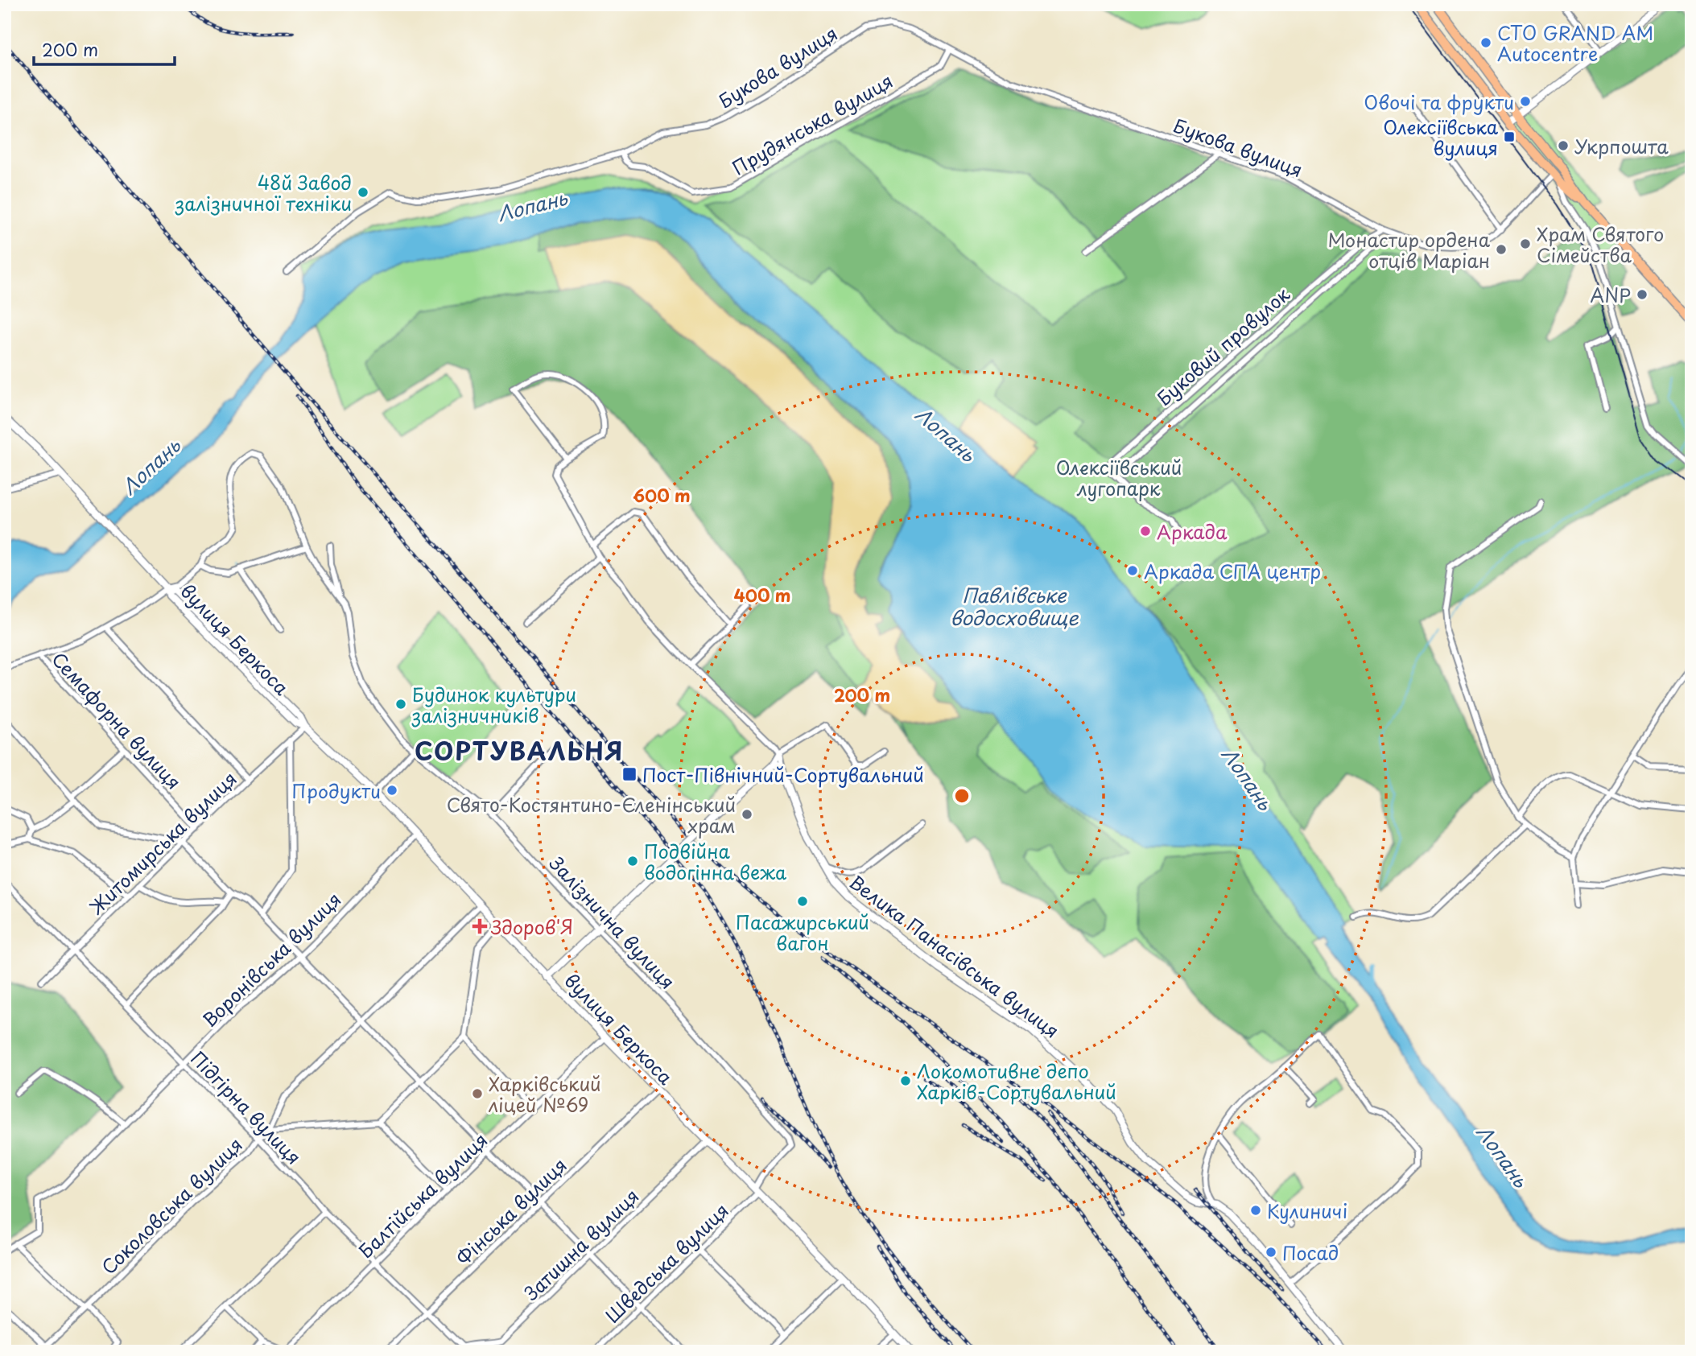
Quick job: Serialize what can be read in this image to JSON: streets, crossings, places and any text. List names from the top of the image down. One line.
{"streets":{"street":["Букова вулиця","Прудянська вулиця","Буковий провулок","вулиця Беркоса","Семафорна вулиця","Житомирська вулиця","Залізнична вулиця","Велика Панасівська вулиця","Воронівська вулиця","Підгірна вулиця","Балтійська вулиця","Соколовська вулиця","Фінська вулиця","Затишна вулиця","Шведська вулиця"]},"crossings":[["Букова вулиця","Прудянська вулиця"],["Букова вулиця","Буковий провулок"],["вулиця Беркоса","Житомирська вулиця"],["вулиця Беркоса","Воронівська вулиця"],["вулиця Беркоса","Балтійська вулиця"],["вулиця Беркоса","Соколовська вулиця"],["вулиця Беркоса","Фінська вулиця"],["вулиця Беркоса","Затишна вулиця"],["вулиця Беркоса","Шведська вулиця"],["Семафорна вулиця","Житомирська вулиця"],["Житомирська вулиця","Підгірна вулиця"],["Залізнична вулиця","Шведська вулиця"],["Воронівська вулиця","Підгірна вулиця"],["Підгірна вулиця","Балтійська вулиця"],["Підгірна вулиця","Соколовська вулиця"],["Підгірна вулиця","Фінська вулиця"],["Підгірна вулиця","Затишна вулиця"]],"districts":["СОРТУВАЛЬНЯ"],"water":["Лопань","Павлівське водосховище"],"parks":["Олексіївський лугопарк"],"places":{"other":["СТО GRAND AM Autocentre","Овочі та фрукти","Укрпошта","48й Завод залізничної техніки","Храм Святого Сімейства","Монастир ордена отців Маріан","ANP","Аркада","Аркада СПА центр","Будинок культури залізничників","Продукти","Свято-Костянтино-Єленінський храм","Подвійна водогінна вежа","Пасажирський вагон","Локомотивне депо Харків-Сортувальний","Харківський ліцей №69","Кулиничі","Посад"],"transit":["Олексіївська вулиця","Пост-Північний-Сортувальний"],"health":["Здоров'Я"]},"scale_bar":"200 m","rings":["600 m","400 m","200 m"]}
